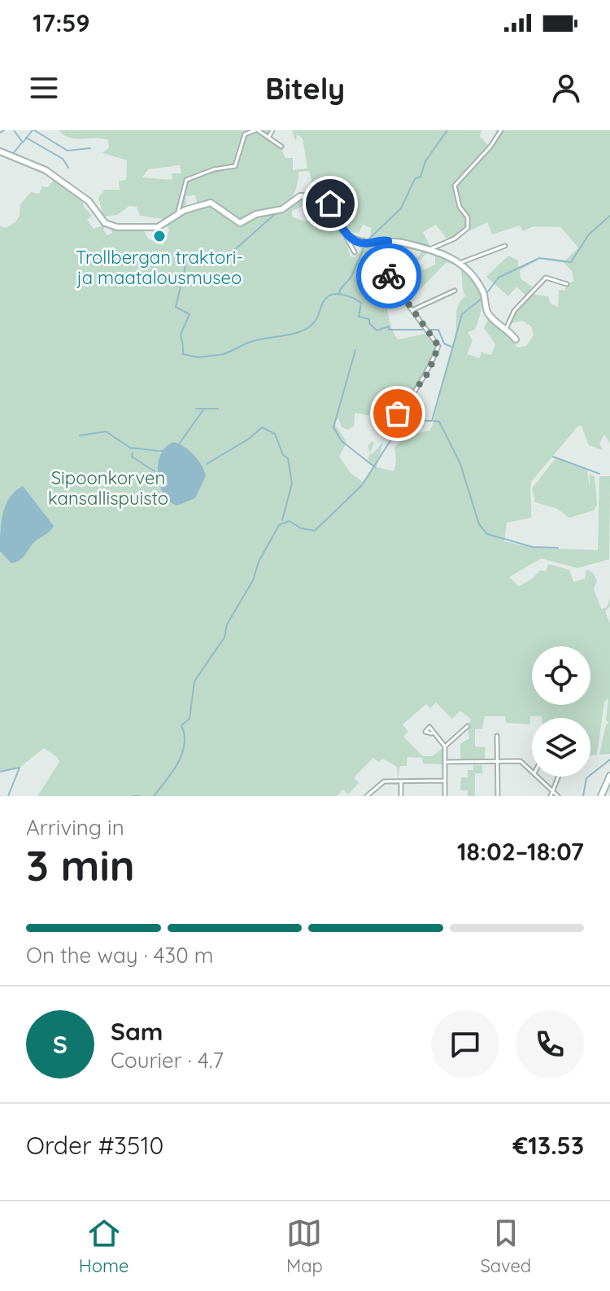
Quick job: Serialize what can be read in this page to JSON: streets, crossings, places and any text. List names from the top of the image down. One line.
{"parks":["Sipoonkorven kansallispuisto"],"places":["Trollbergan traktori- ja maatalousmuseo"],"page":{"status":"17:59","header":"Bitely","heading":["3 min","Arriving in","18:02–18:07"],"panel":["Sam","Courier · 4.7","Order #3510","€13.53"],"bar":"On the way · 430 m","round":"S","tabs":["Home","Map","Saved"]}}
